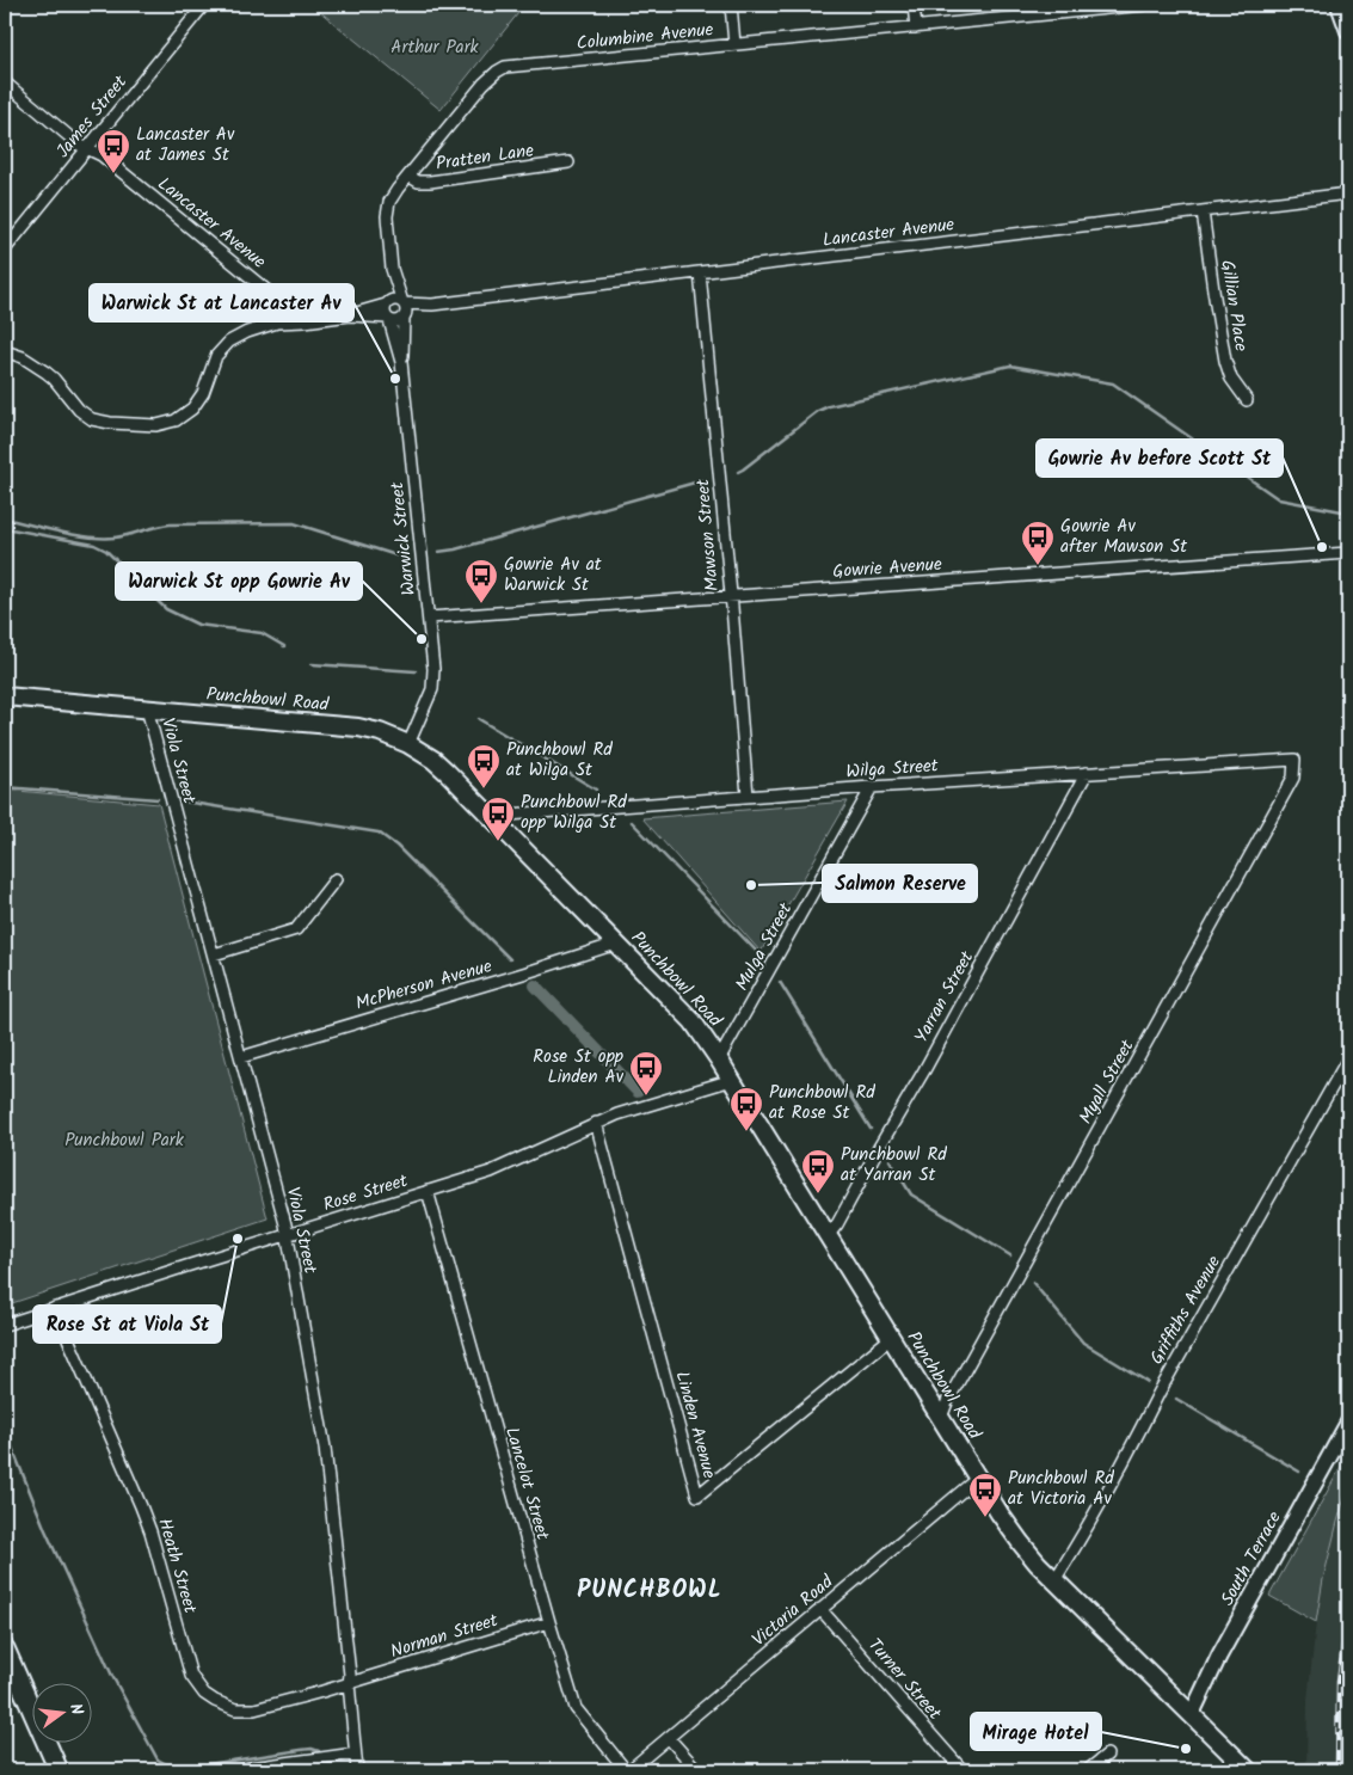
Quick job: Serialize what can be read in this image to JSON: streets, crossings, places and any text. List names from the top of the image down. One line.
{"streets":{"main road":["Punchbowl Road"],"street":["Columbine Avenue","James Street","Pratten Lane","Lancaster Avenue","Gillian Place","Mawson Street","Warwick Street","Gowrie Avenue","Viola Street","Wilga Street","Mulga Street","McPherson Avenue","Yarran Street","Myall Street","Rose Street","Griffiths Avenue","Linden Avenue","Lancelot Street","South Terrace","Heath Street","Victoria Road","Norman Street","Turner Street"]},"crossings":[["Columbine Avenue","Pratten Lane"],["James Street","Lancaster Avenue"],["Lancaster Avenue","Gillian Place"],["Lancaster Avenue","Mawson Street"],["Lancaster Avenue","Warwick Street"],["Mawson Street","Gowrie Avenue"],["Mawson Street","Wilga Street"],["Warwick Street","Gowrie Avenue"],["Warwick Street","Punchbowl Road"],["Punchbowl Road","Viola Street"],["Punchbowl Road","Wilga Street"],["Punchbowl Road","Mulga Street"],["Punchbowl Road","McPherson Avenue"],["Punchbowl Road","Yarran Street"],["Punchbowl Road","Myall Street"],["Punchbowl Road","Rose Street"],["Punchbowl Road","Griffiths Avenue"],["Punchbowl Road","Linden Avenue"],["Punchbowl Road","South Terrace"],["Punchbowl Road","Victoria Road"],["Viola Street","McPherson Avenue"],["Viola Street","Rose Street"],["Viola Street","Heath Street"],["Viola Street","Norman Street"],["Wilga Street","Mulga Street"],["Wilga Street","Yarran Street"],["Wilga Street","Myall Street"],["Rose Street","Linden Avenue"],["Rose Street","Lancelot Street"],["Rose Street","Heath Street"],["Lancelot Street","Victoria Road"],["Lancelot Street","Norman Street"],["Heath Street","Norman Street"],["Victoria Road","Turner Street"]],"districts":["PUNCHBOWL"],"parks":["Arthur Park","Punchbowl Park"],"places":{"bus stop":["Lancaster Av at James St","Gowrie Av after Mawson St","Gowrie Av at Warwick St","Punchbowl Rd at Wilga St","Punchbowl Rd opp Wilga St","Rose St opp Linden Av","Punchbowl Rd at Rose St","Punchbowl Rd at Yarran St","Punchbowl Rd at Victoria Av"],"other":["Warwick St at Lancaster Av","Gowrie Av before Scott St","Warwick St opp Gowrie Av","Salmon Reserve","Rose St at Viola St","Mirage Hotel"]},"north":"right"}
